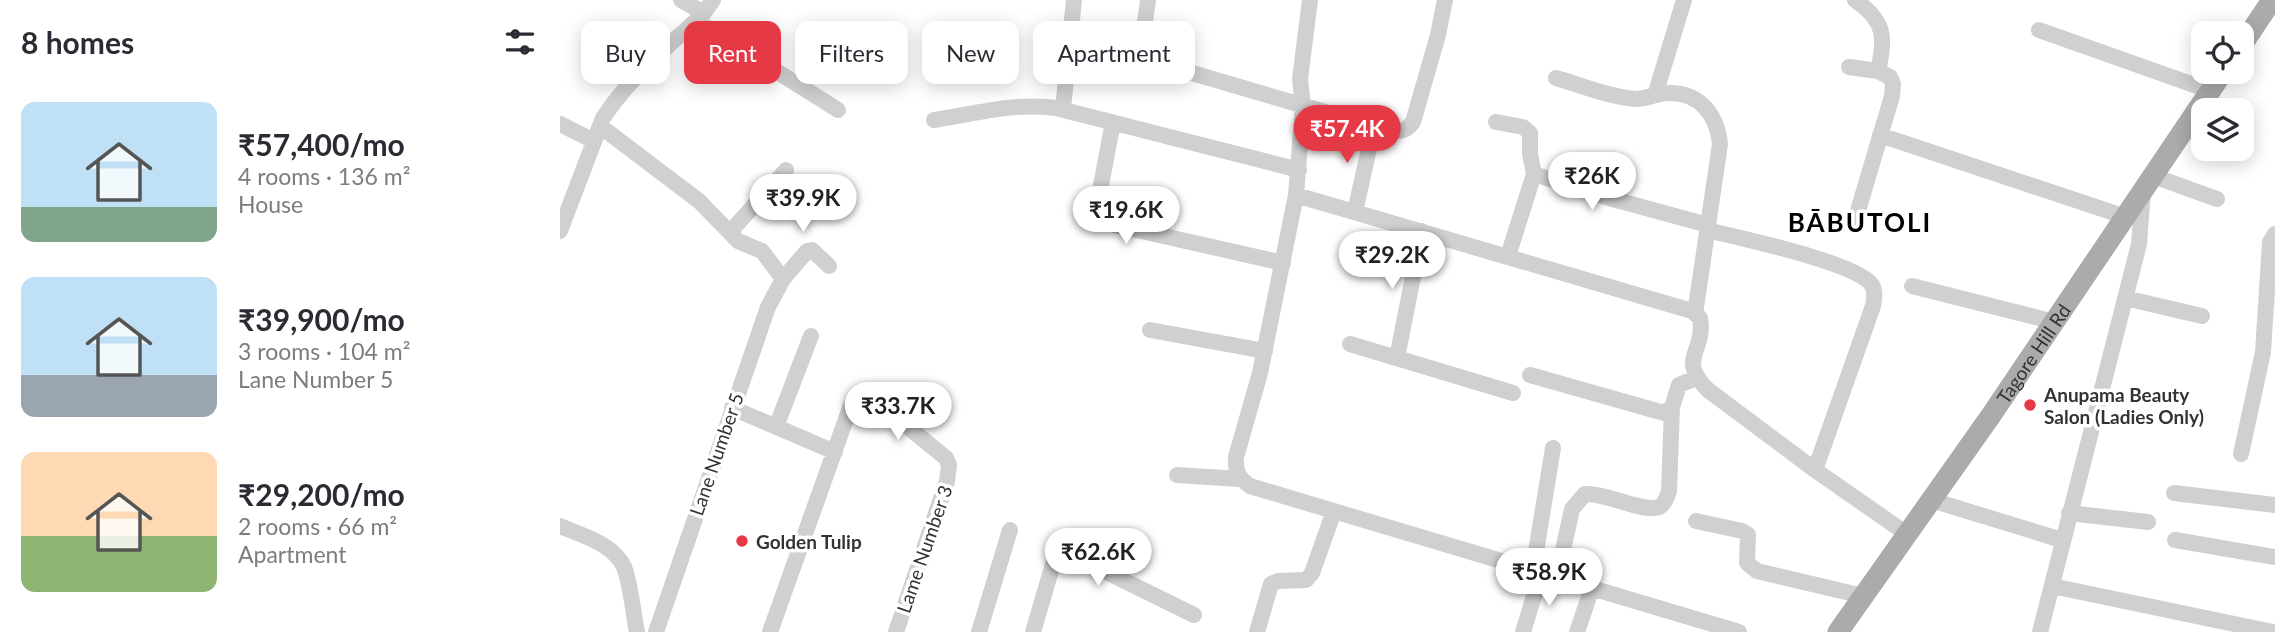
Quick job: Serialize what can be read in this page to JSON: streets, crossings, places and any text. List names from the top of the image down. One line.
{"streets":{"main road":["Tagore Hill Rd"],"street":["Lane Number 5","Lame Number 3"]},"districts":["BĀBUTOLI"],"places":["Anupama Beauty Salon (Ladies Only)","Golden Tulip"],"page":{"heading":"8 homes","chip":["Buy","Rent","Filters","New","Apartment"],"list":[{"name":"₹57,400/mo","note":"4 rooms · 136 m² · House"},{"name":"₹39,900/mo","note":"3 rooms · 104 m² · Lane Number 5"},{"name":"₹29,200/mo","note":"2 rooms · 66 m² · Apartment"}],"price":["₹57.4K","₹26K","₹39.9K","₹19.6K","₹29.2K","₹33.7K","₹62.6K","₹58.9K"]}}
